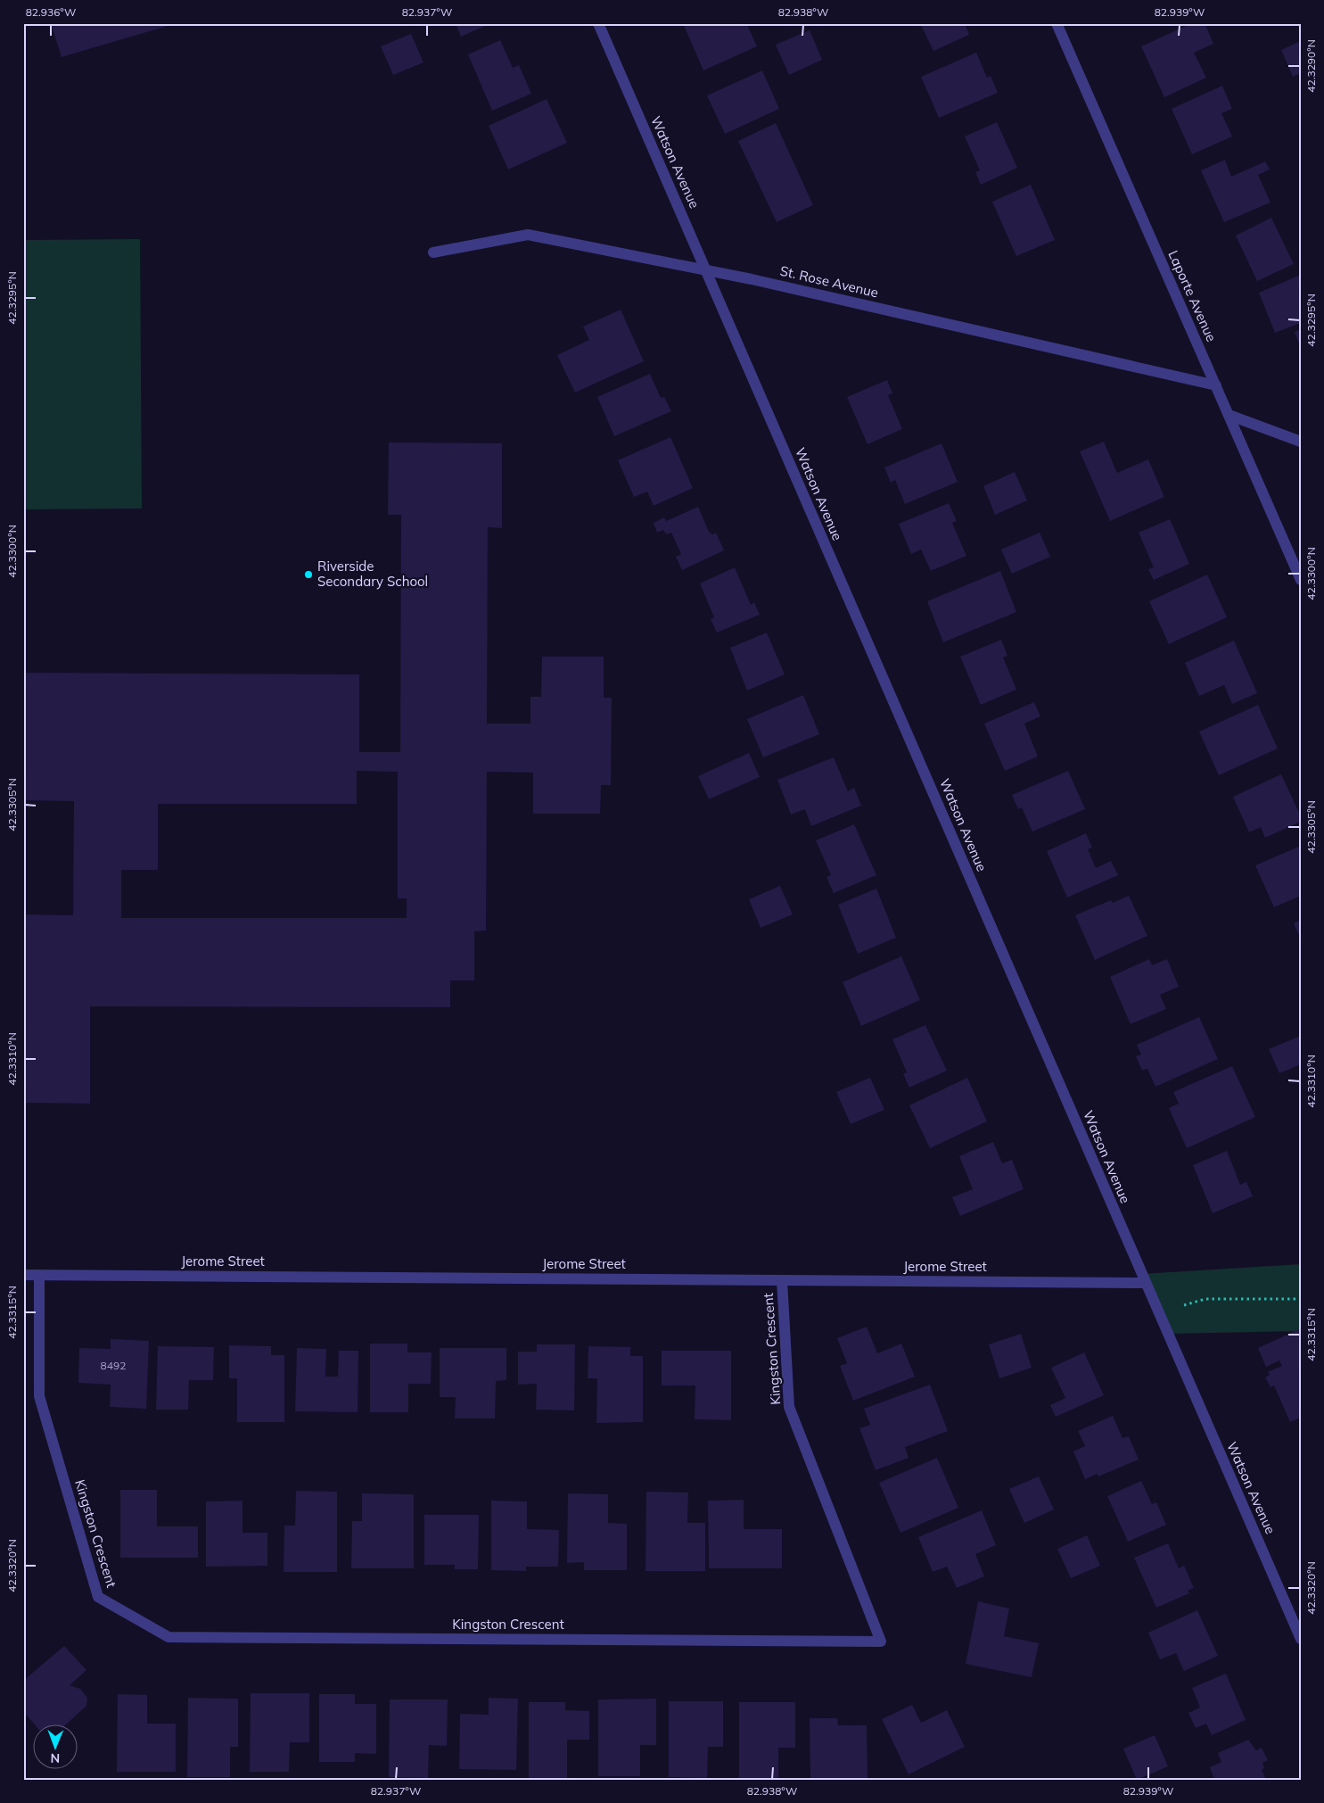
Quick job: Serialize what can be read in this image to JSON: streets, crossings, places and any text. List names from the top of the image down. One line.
{"streets":{"street":["Watson Avenue","St. Rose Avenue","Laporte Avenue","Jerome Street","Kingston Crescent"]},"crossings":[["Watson Avenue","St. Rose Avenue"],["Watson Avenue","Jerome Street"],["St. Rose Avenue","Laporte Avenue"],["Jerome Street","Kingston Crescent"]],"places":["Riverside Secondary School"],"house_numbers":["8492"],"north":"bottom","coordinates":["82.936°W","82.937°W","82.938°W","82.939°W","42.3290°N","42.3295°N","42.3300°N","42.3305°N","42.3310°N","42.3315°N","42.3320°N"]}
